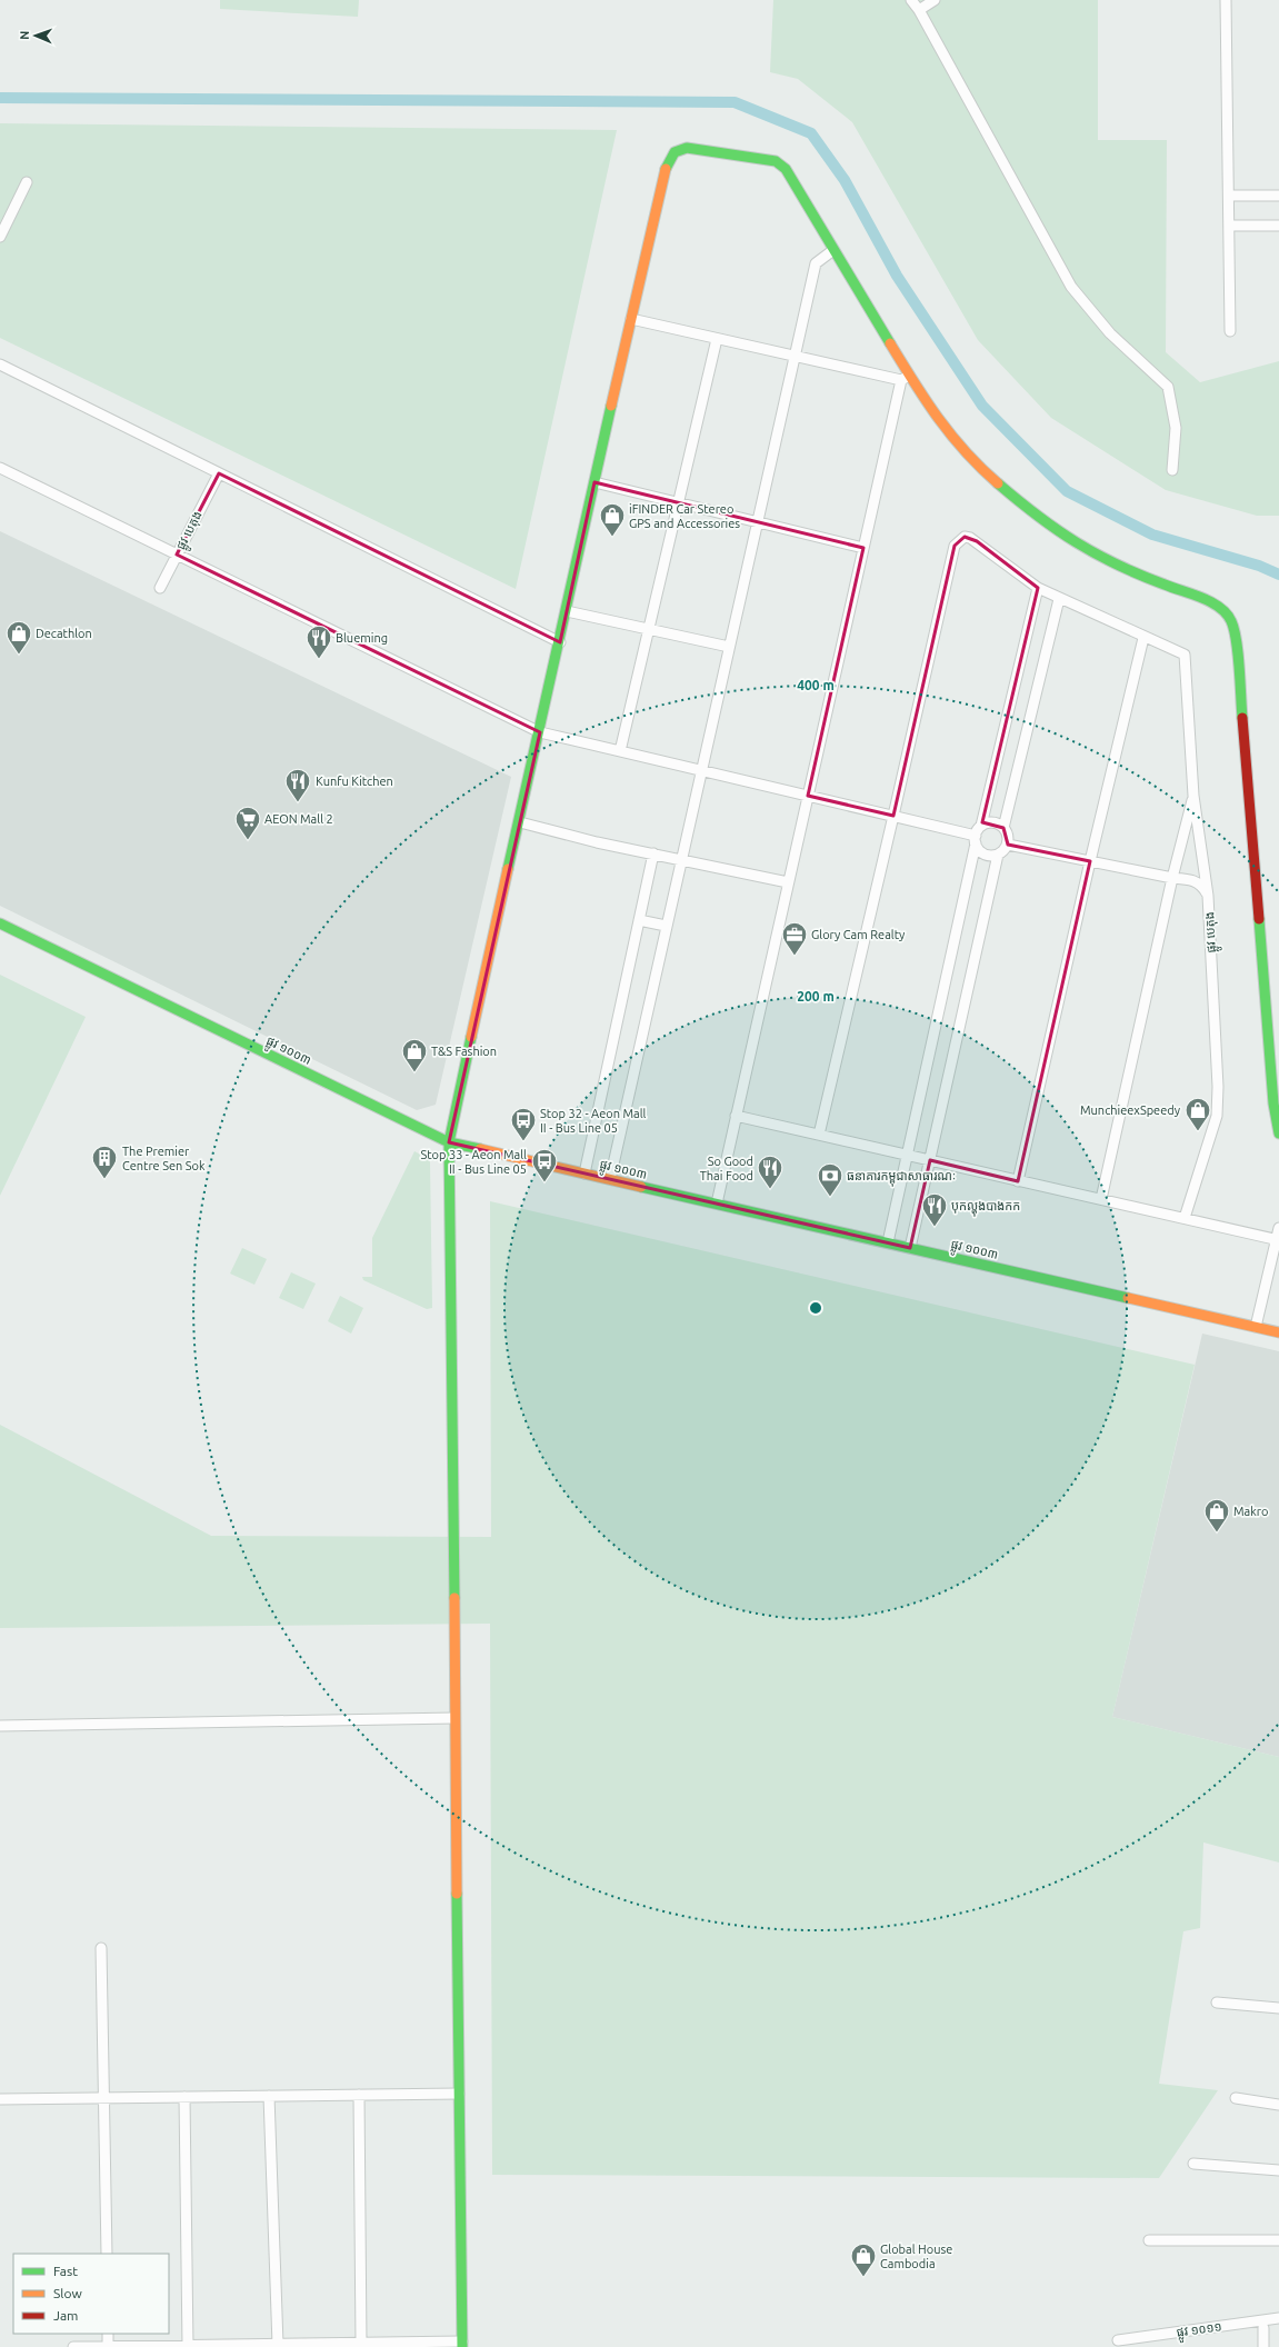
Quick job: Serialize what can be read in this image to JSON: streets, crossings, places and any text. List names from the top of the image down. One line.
{"streets":{"main road":["ផ្លូវ ១០០៣"],"street":["ផ្លូវ បេតុង","ផ្លូវ ១០១១"]},"places":{"shop":["iFINDER Car Stereo GPS and Accessories","Decathlon","T&S Fashion","MunchieexSpeedy","Makro","Global House Cambodia"],"restaurant":["Blueming","Kunfu Kitchen","So Good Thai Food","បុកល្ហុងបាងកក"],"supermarket":["AEON Mall 2"],"office":["Glory Cam Realty"],"bus stop":["Stop 32 - Aeon Mall II - Bus Line 05","Stop 33 - Aeon Mall II - Bus Line 05"],"building":["The Premier Centre Sen Sok"],"bank":["ធនាគារកម្ពុជាសាធារណៈ"]},"legend":["Fast","Slow","Jam"],"north":"left","rings":["400 m","200 m"]}
